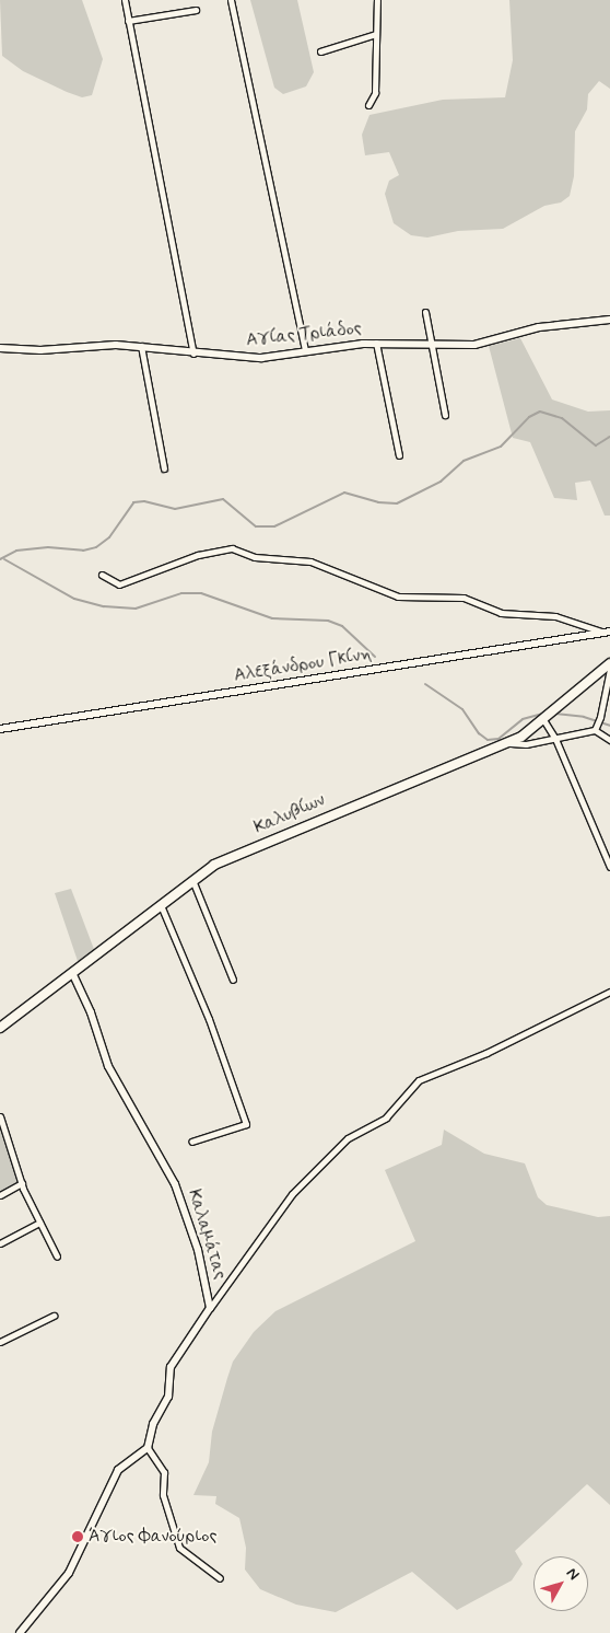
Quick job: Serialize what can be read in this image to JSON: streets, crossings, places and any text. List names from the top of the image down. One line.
{"streets":{"main road":["Καλυβίων"],"street":["Αγίας Τριάδος","Αλεξάνδρου Γκίνη","Καλαμάτας"]},"crossings":[["Καλυβίων","Καλαμάτας"]],"places":["Άγιος Φανούριος"],"north":"top right"}
